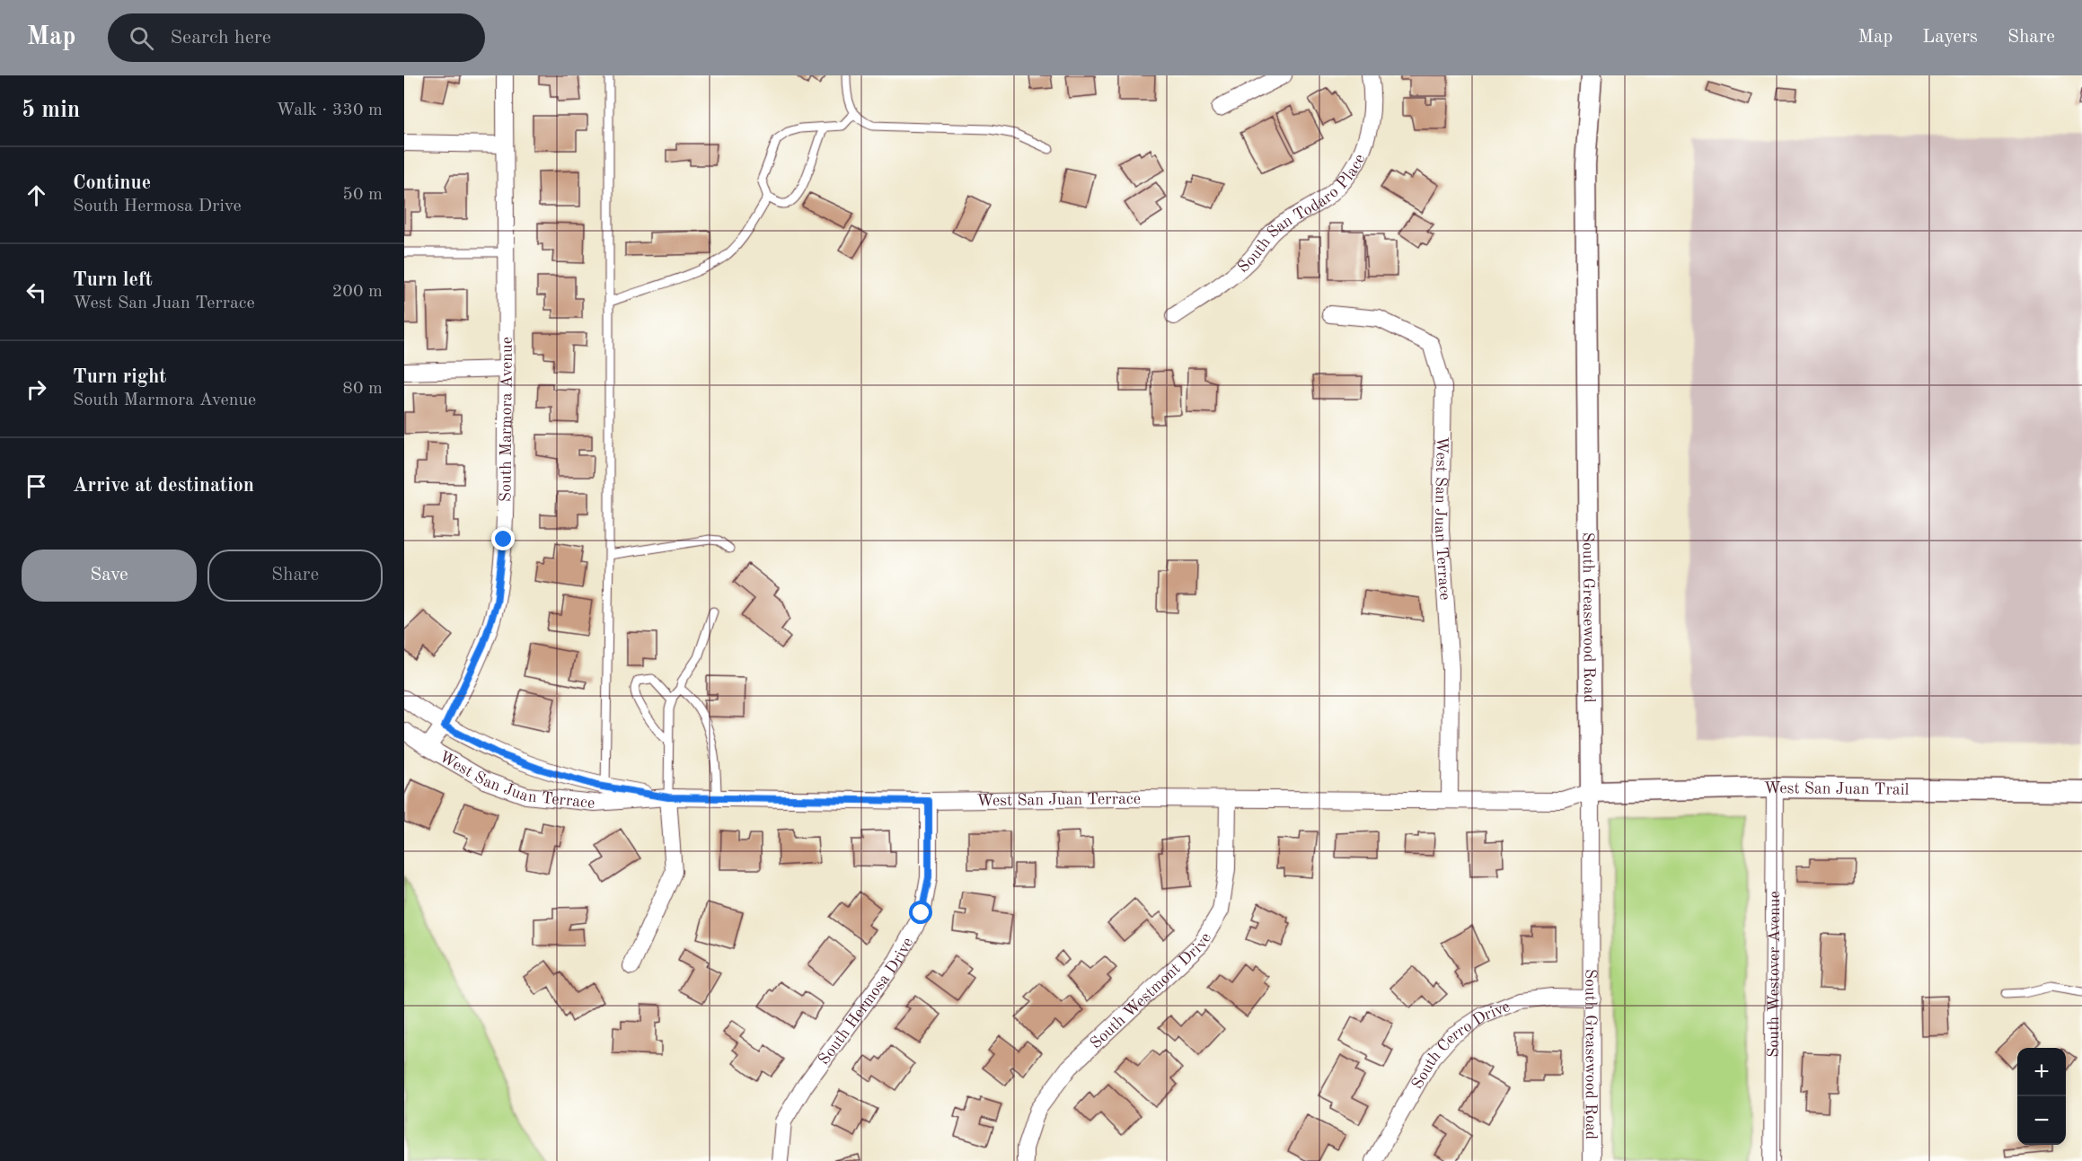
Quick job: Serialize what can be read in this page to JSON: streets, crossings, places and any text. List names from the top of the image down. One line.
{"streets":{"street":["South San Todaro Place","South Marmora Avenue","West San Juan Terrace","South Greasewood Road","West San Juan Trail","South Westover Avenue","South Westmont Drive","South Hermosa Drive","South Cerro Drive"]},"crossings":[["South Marmora Avenue","West San Juan Terrace"],["West San Juan Terrace","South Greasewood Road"],["West San Juan Terrace","West San Juan Trail"],["West San Juan Terrace","South Westmont Drive"],["West San Juan Terrace","South Hermosa Drive"],["South Greasewood Road","West San Juan Trail"],["South Greasewood Road","South Cerro Drive"],["West San Juan Trail","South Westover Avenue"]],"page":{"header":"Map","search":"Search here","nav":["Map","Layers","Share"],"heading":["5 min","Walk · 330 m"],"list":[["Continue","South Hermosa Drive","50 m"],["Turn left","West San Juan Terrace","200 m"],["Turn right","South Marmora Avenue","80 m"],"Arrive at destination"],"buttons":["Save","Share"],"map_buttons":["+","−"]}}
